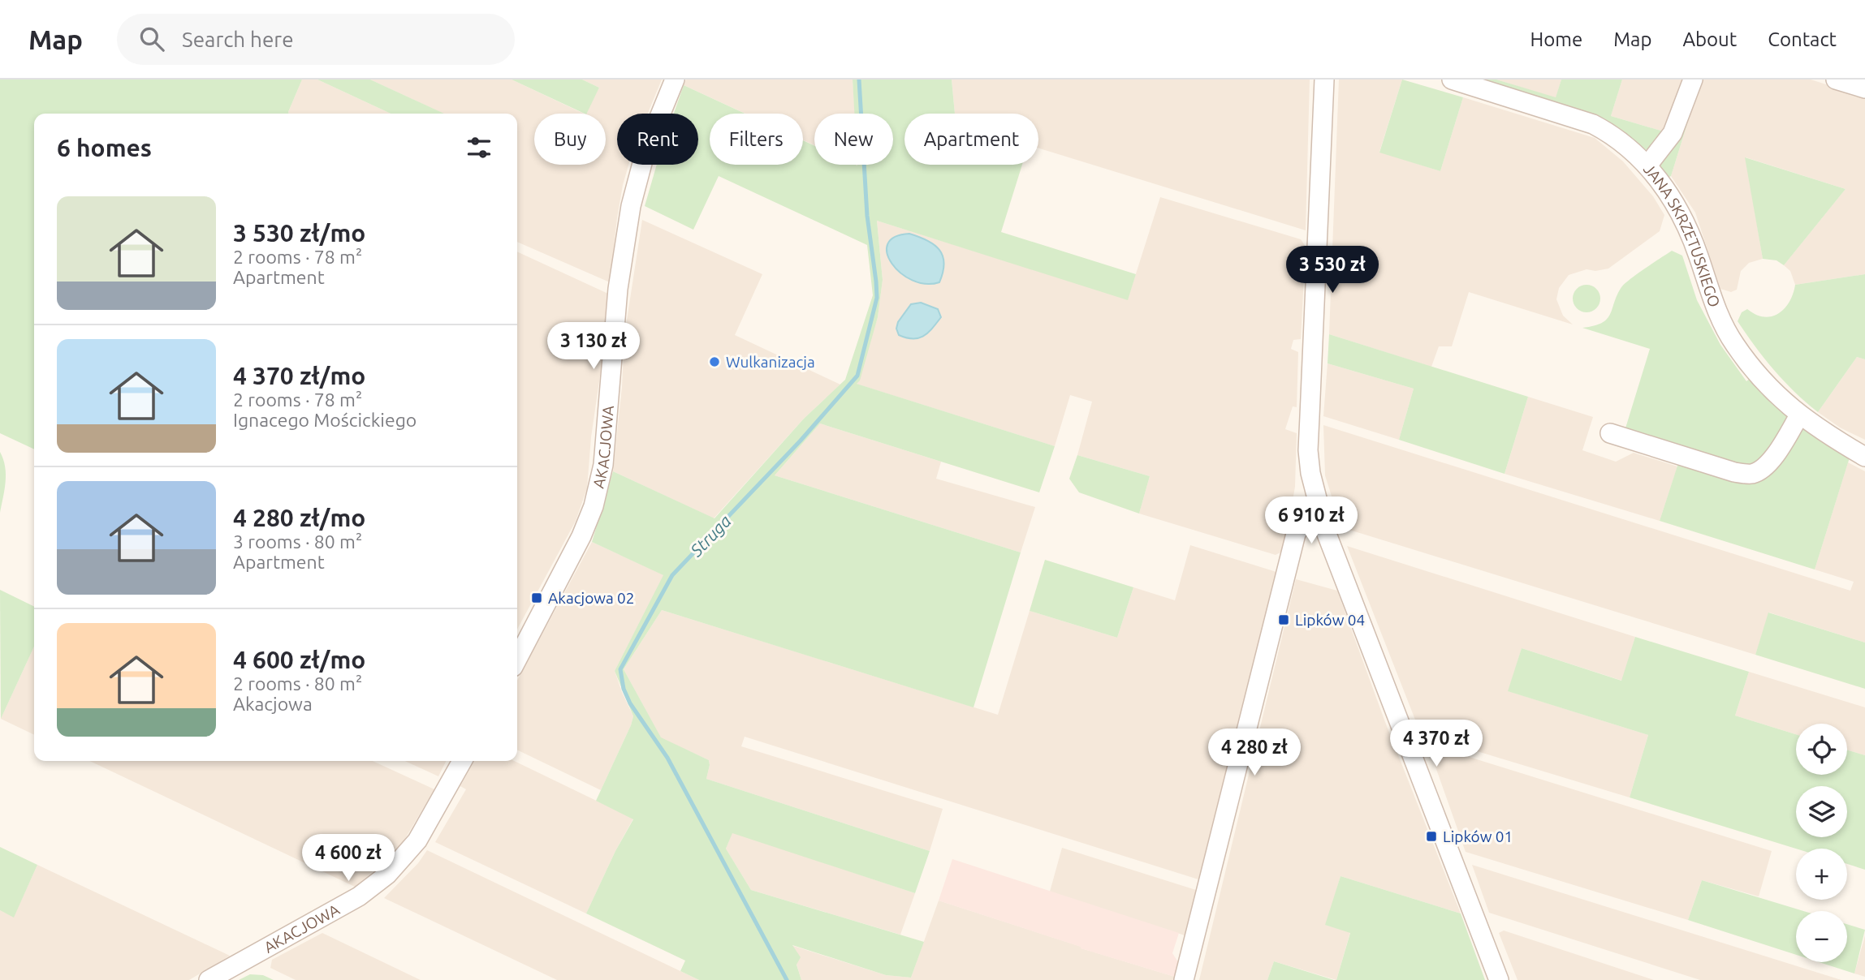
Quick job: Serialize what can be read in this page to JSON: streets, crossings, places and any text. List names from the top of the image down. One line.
{"streets":{"street":["JANA SKRZETUSKIEGO","AKACJOWA"]},"water":["Struga"],"places":{"other":["Wulkanizacja"],"transit":["Akacjowa 02","Lipków 04","Lipków 01"]},"page":{"header":"Map","search":"Search here","nav":["Home","Map","About","Contact"],"chip":["Buy","Rent","Filters","New","Apartment"],"heading":"6 homes","list":[{"name":"3 530 zł/mo","note":"2 rooms · 78 m² · Apartment"},{"name":"4 370 zł/mo","note":"2 rooms · 78 m² · Ignacego Mościckiego"},{"name":"4 280 zł/mo","note":"3 rooms · 80 m² · Apartment"},{"name":"4 600 zł/mo","note":"2 rooms · 80 m² · Akacjowa"}],"price":["3 530 zł","3 130 zł","6 910 zł","4 370 zł","4 280 zł","4 600 zł"],"map_buttons":["+","−"]}}
